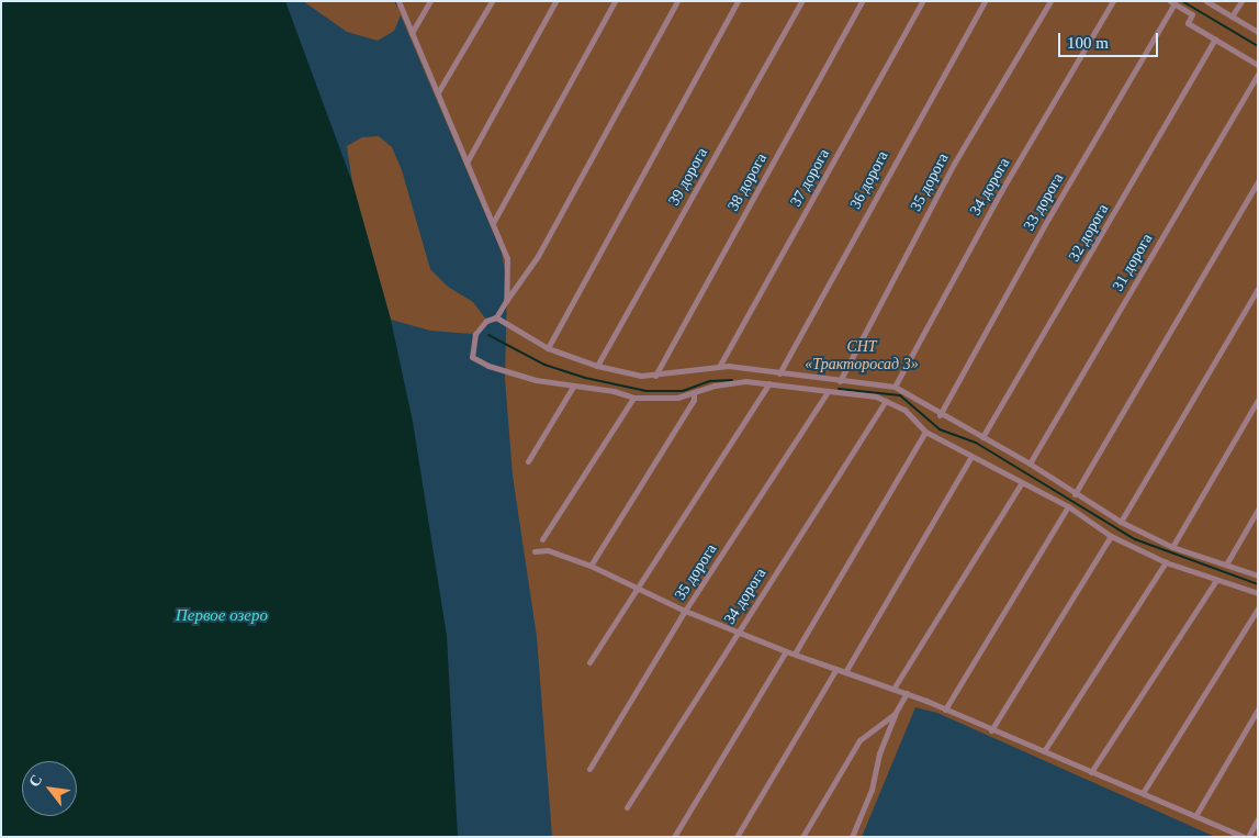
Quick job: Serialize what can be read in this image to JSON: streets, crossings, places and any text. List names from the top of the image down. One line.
{"streets":{"street":["39 дорога","37 дорога","36 дорога","38 дорога","35 дорога","34 дорога","33 дорога","32 дорога","31 дорога"]},"water":["Первое озеро"],"parks":["СНТ «Тракторосад 3»"],"scale_bar":"100 m","north":"top left"}
